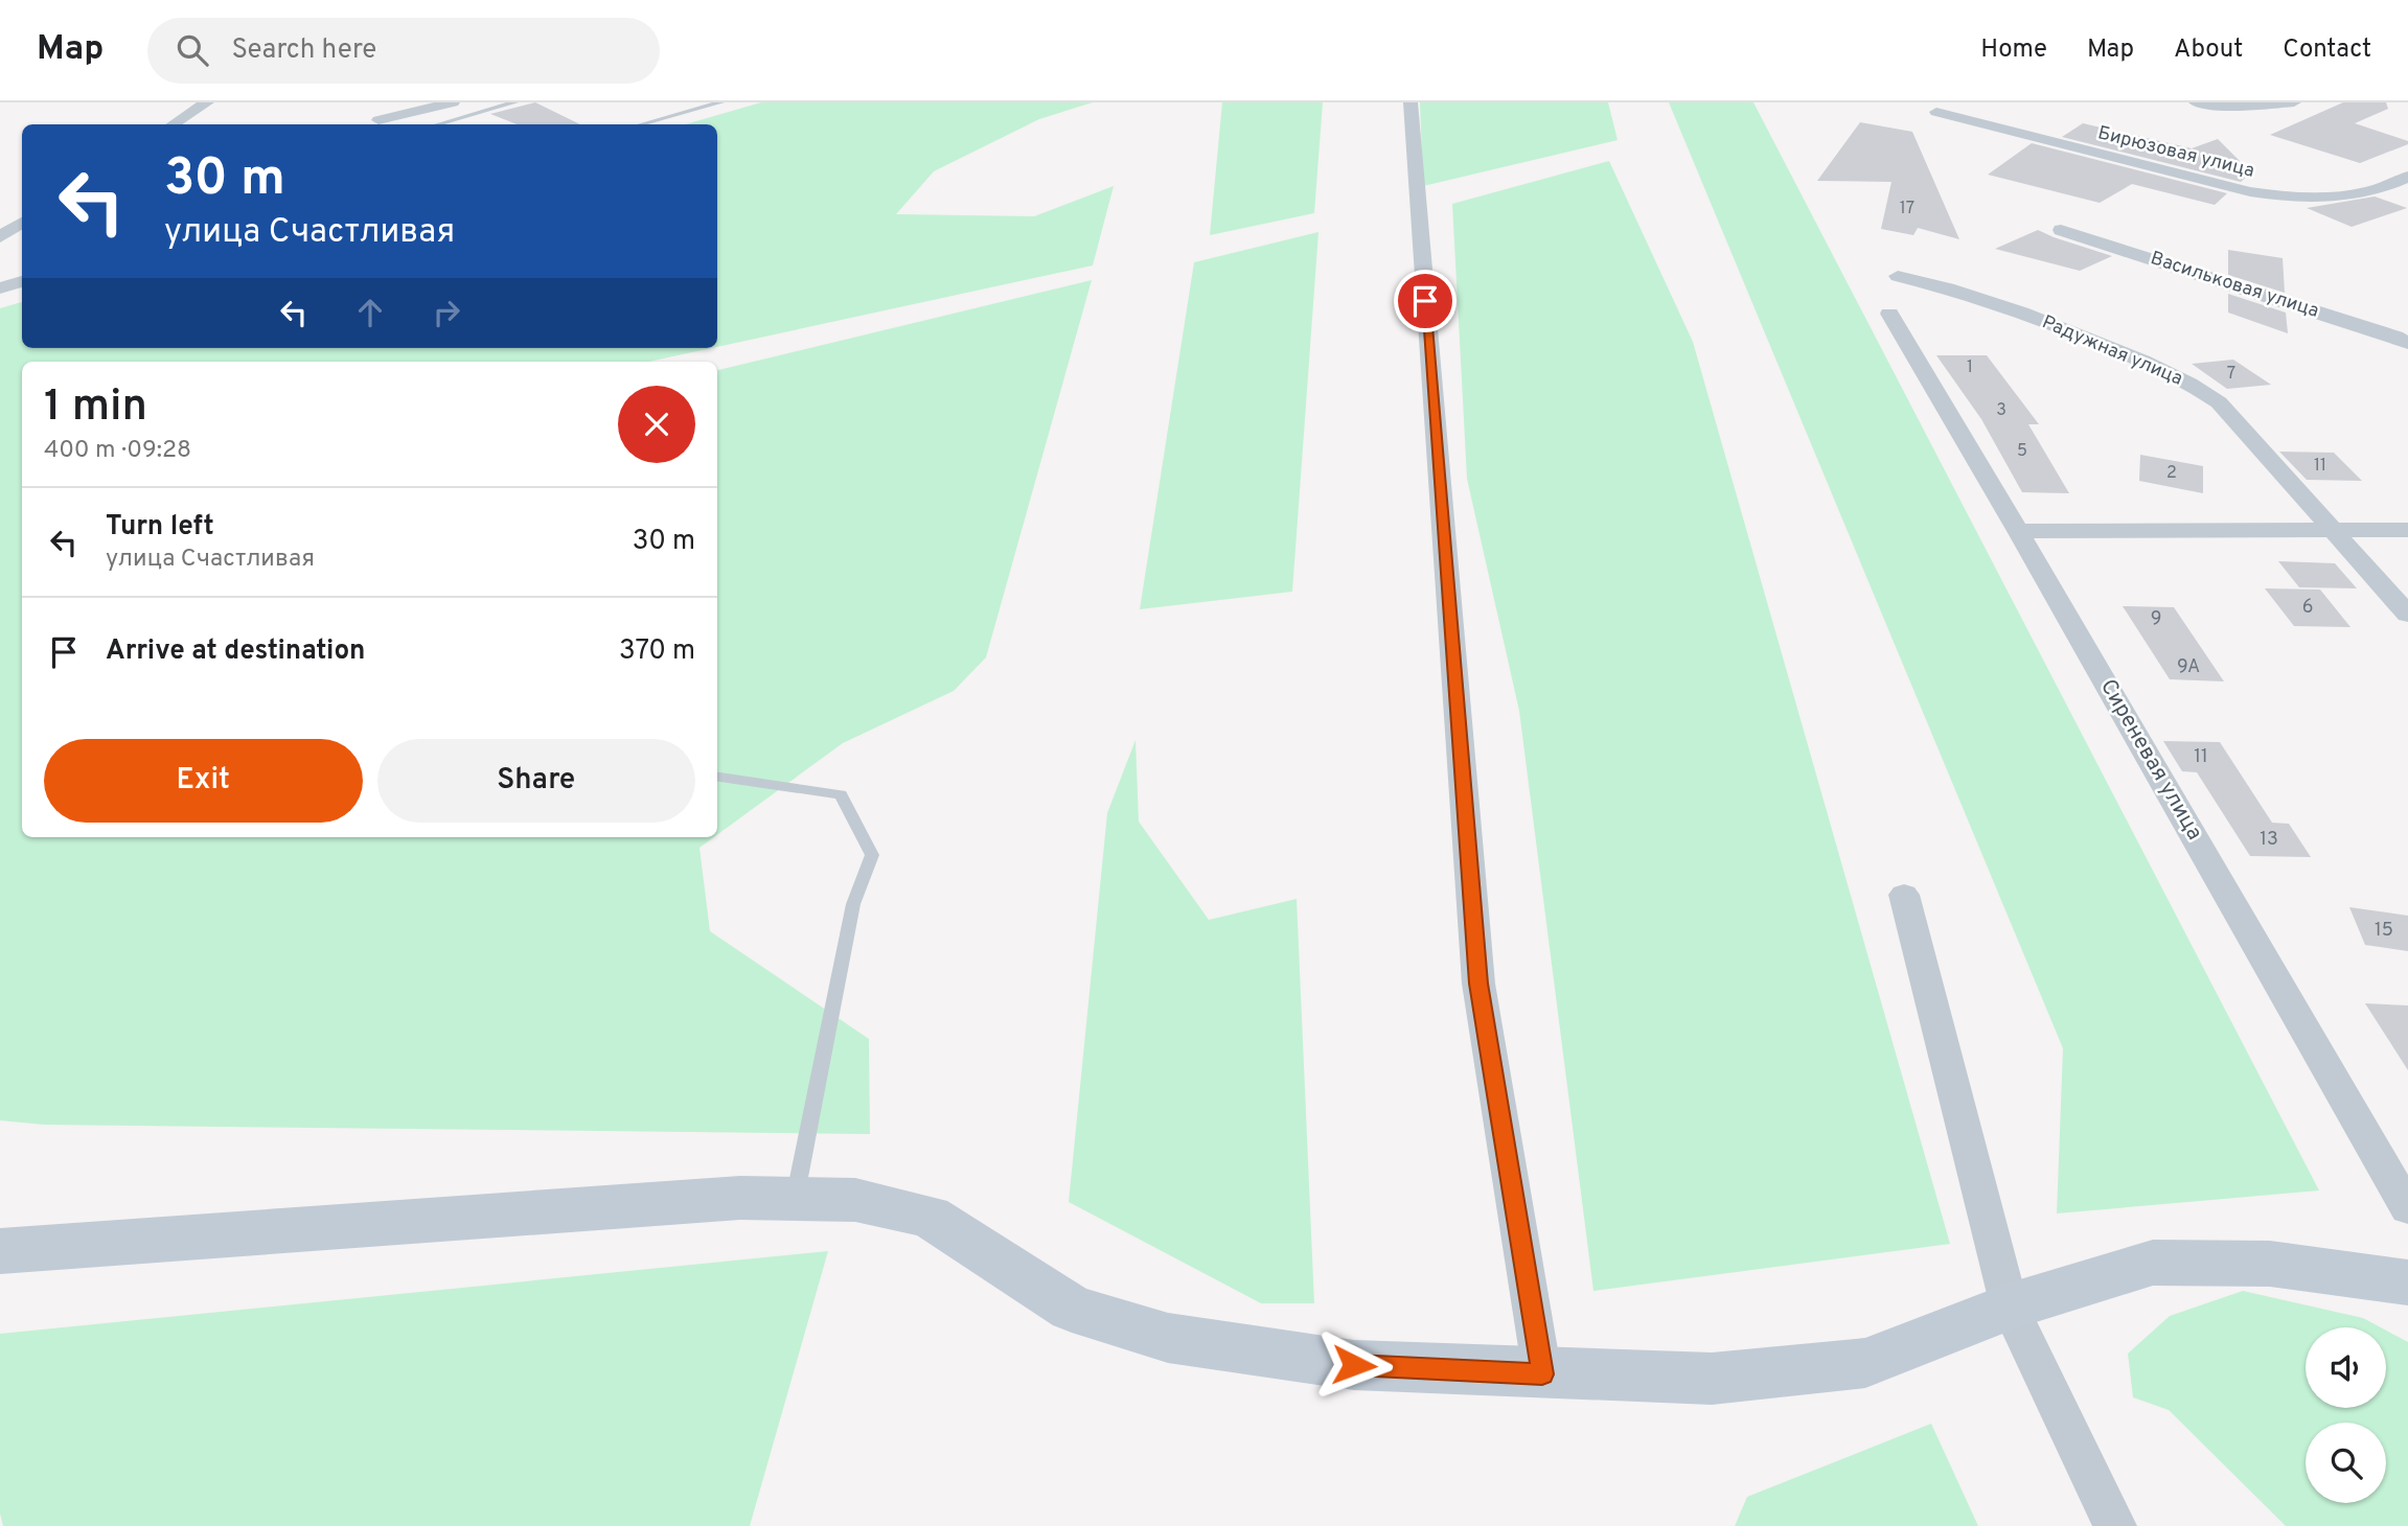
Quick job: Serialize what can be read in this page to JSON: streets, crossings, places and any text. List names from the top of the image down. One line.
{"streets":{"street":["Бирюзовая улица","Васильковая улица","Радужная улица","Сиреневая улица"]},"house_numbers":["17","1","7","3","5","11","2","6","9","9А","11","13","15"],"page":{"header":"Map","search":"Search here","nav":["Home","Map","About","Contact"],"turn":["30 m","улица Счастливая"],"heading":["1 min","400 m · 09:28"],"list":[{"name":"Turn left","note":"улица Счастливая","value":"30 m"},{"name":"Arrive at destination","value":"370 m"}],"buttons":["Exit","Share"]}}
